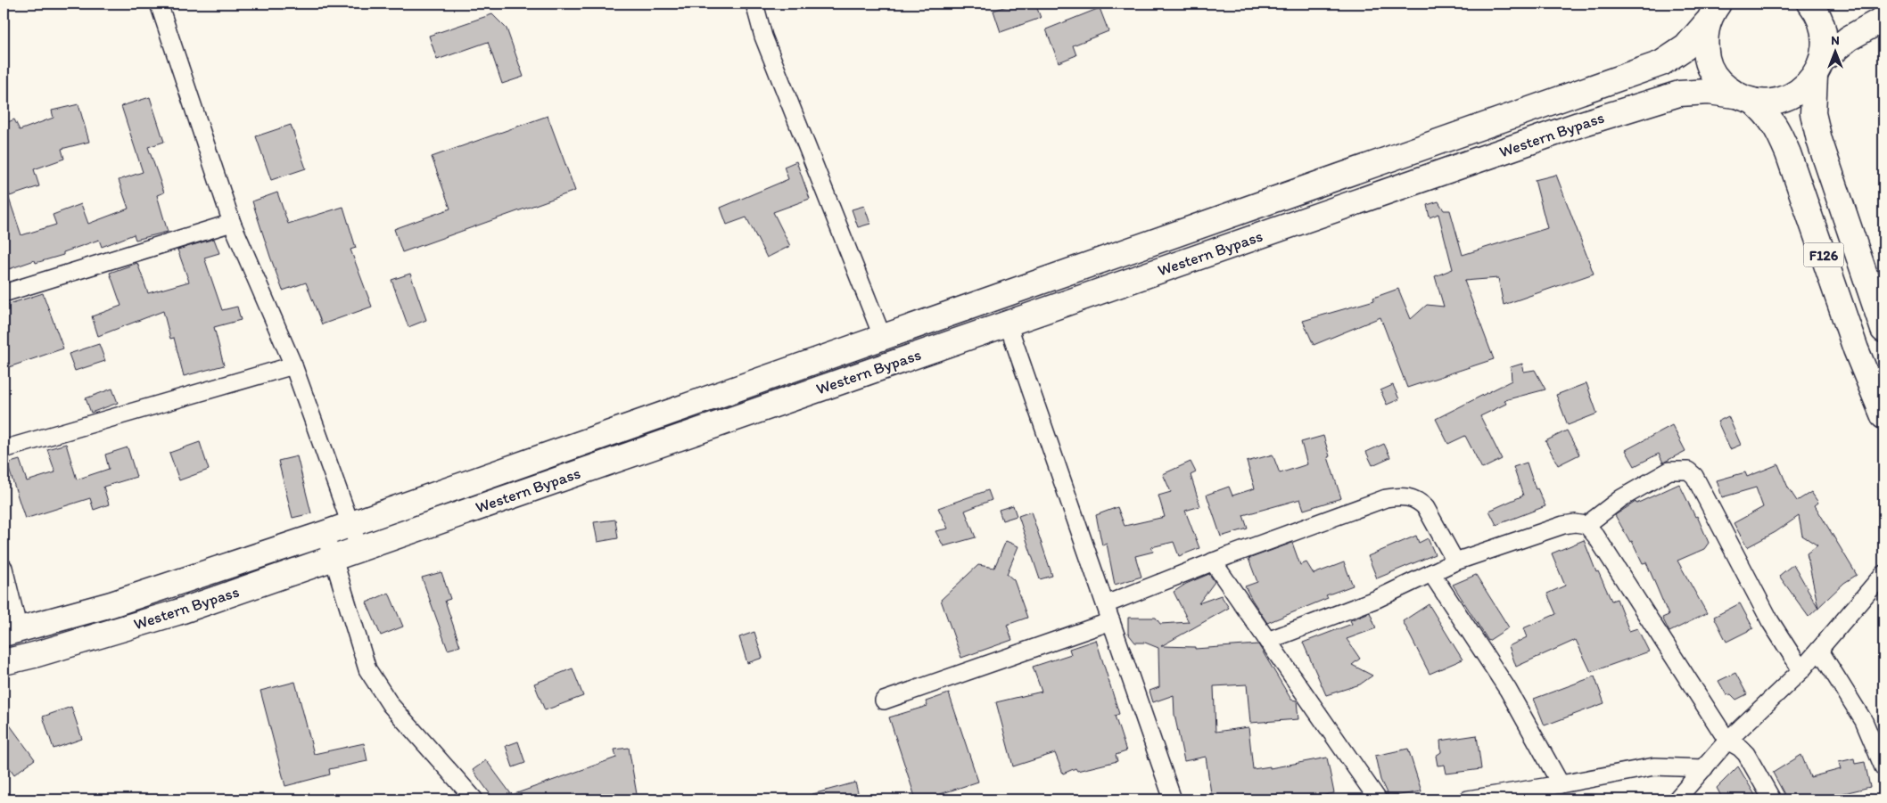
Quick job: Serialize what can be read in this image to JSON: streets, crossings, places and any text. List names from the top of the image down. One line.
{"streets":{"main road":["Western Bypass","F126"]},"crossings":[["Western Bypass","F126"]],"north":"top"}
